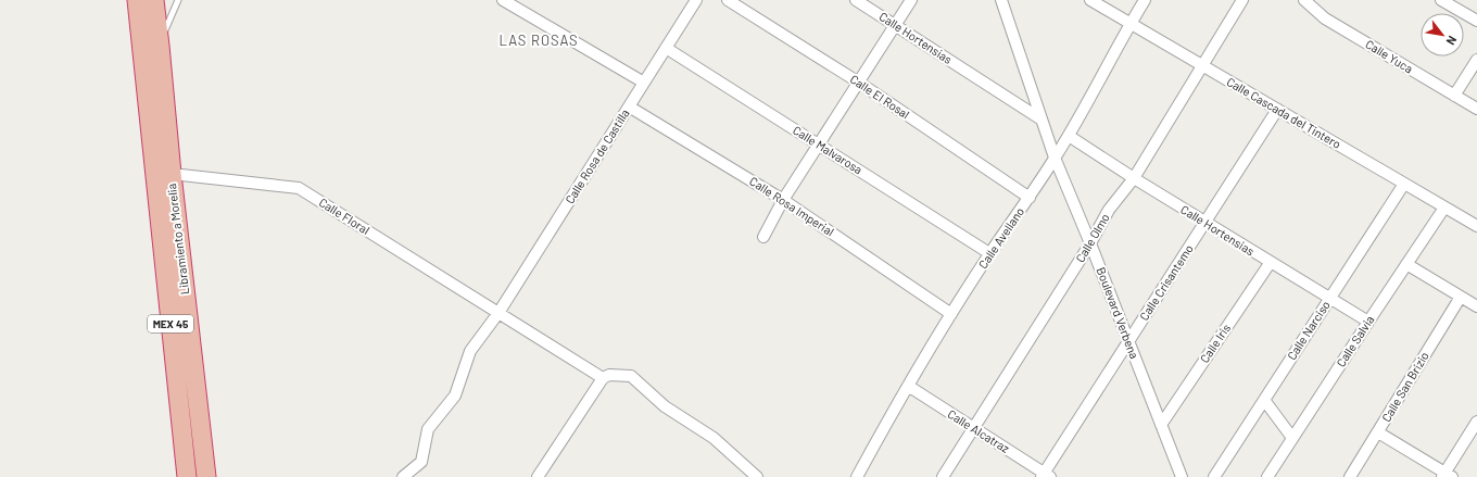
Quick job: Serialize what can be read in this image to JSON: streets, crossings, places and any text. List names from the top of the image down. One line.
{"streets":{"highway":["Libramiento a Morelia","MEX 45"],"street":["Calle Hortensias","Calle Yuca","Calle El Rosal","Calle Cascada del Tintero","Calle Malvarosa","Calle Rosa de Castilla","Calle Rosa Imperial","Calle Floral","Calle Avellano","Calle Olmo","Calle Crisantemo","Boulevard Verbena","Calle Narciso","Calle Salvia","Calle Iris","Calle San Brizio","Calle Alcatraz"]},"crossings":[["Calle Hortensias","Calle Avellano"],["Calle Hortensias","Calle Olmo"],["Calle Hortensias","Calle Crisantemo"],["Calle Hortensias","Boulevard Verbena"],["Calle Hortensias","Calle Narciso"],["Calle Hortensias","Calle Salvia"],["Calle Hortensias","Calle Iris"],["Calle El Rosal","Calle Avellano"],["Calle Cascada del Tintero","Calle Avellano"],["Calle Cascada del Tintero","Calle Olmo"],["Calle Cascada del Tintero","Calle Crisantemo"],["Calle Cascada del Tintero","Calle Narciso"],["Calle Cascada del Tintero","Calle Salvia"],["Calle Malvarosa","Calle Rosa de Castilla"],["Calle Malvarosa","Calle Avellano"],["Calle Rosa de Castilla","Calle Rosa Imperial"],["Calle Rosa de Castilla","Calle Floral"],["Calle Rosa Imperial","Calle Avellano"],["Calle Floral","Libramiento a Morelia"],["Calle Avellano","Boulevard Verbena"],["Calle Avellano","Calle Alcatraz"],["Calle Olmo","Boulevard Verbena"],["Calle Olmo","Calle Alcatraz"],["Calle Crisantemo","Boulevard Verbena"],["Calle Crisantemo","Calle Alcatraz"],["Boulevard Verbena","Calle Iris"]],"districts":["LAS ROSAS"],"north":"bottom right"}
